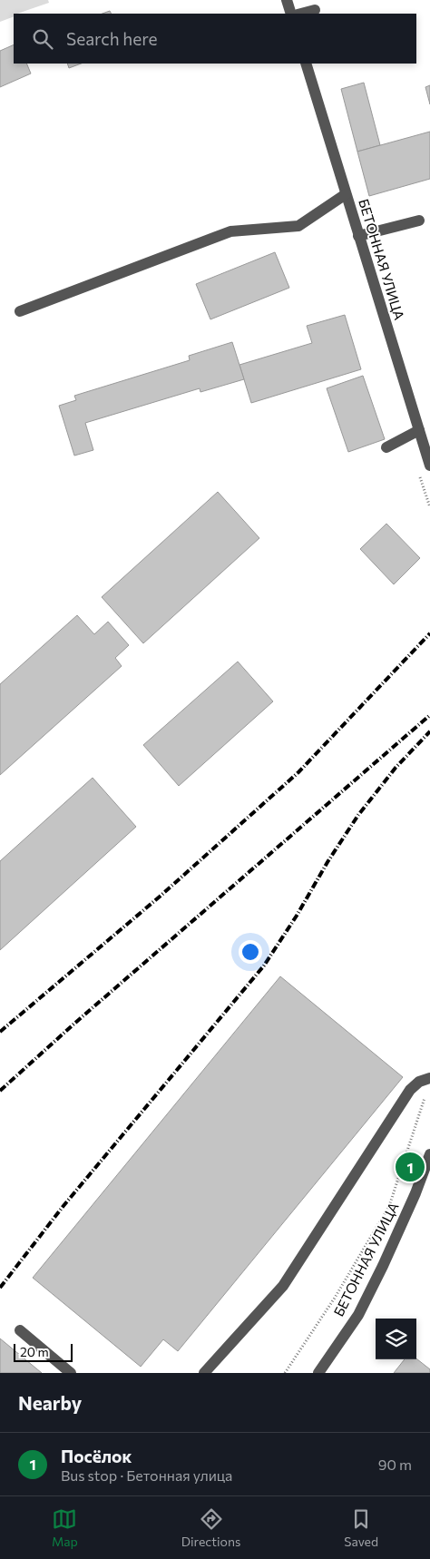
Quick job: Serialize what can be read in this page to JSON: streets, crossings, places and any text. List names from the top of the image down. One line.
{"streets":{"street":["БЕТОННАЯ УЛИЦА"]},"scale_bar":"20 m","page":{"search":"Search here","pins":"1","scale":"20 m","heading":"Nearby","list":[{"mark":"1","name":"Посёлок","note":"Bus stop · Бетонная улица","value":"90 m"}],"nav":["Map","Directions","Saved"]}}
